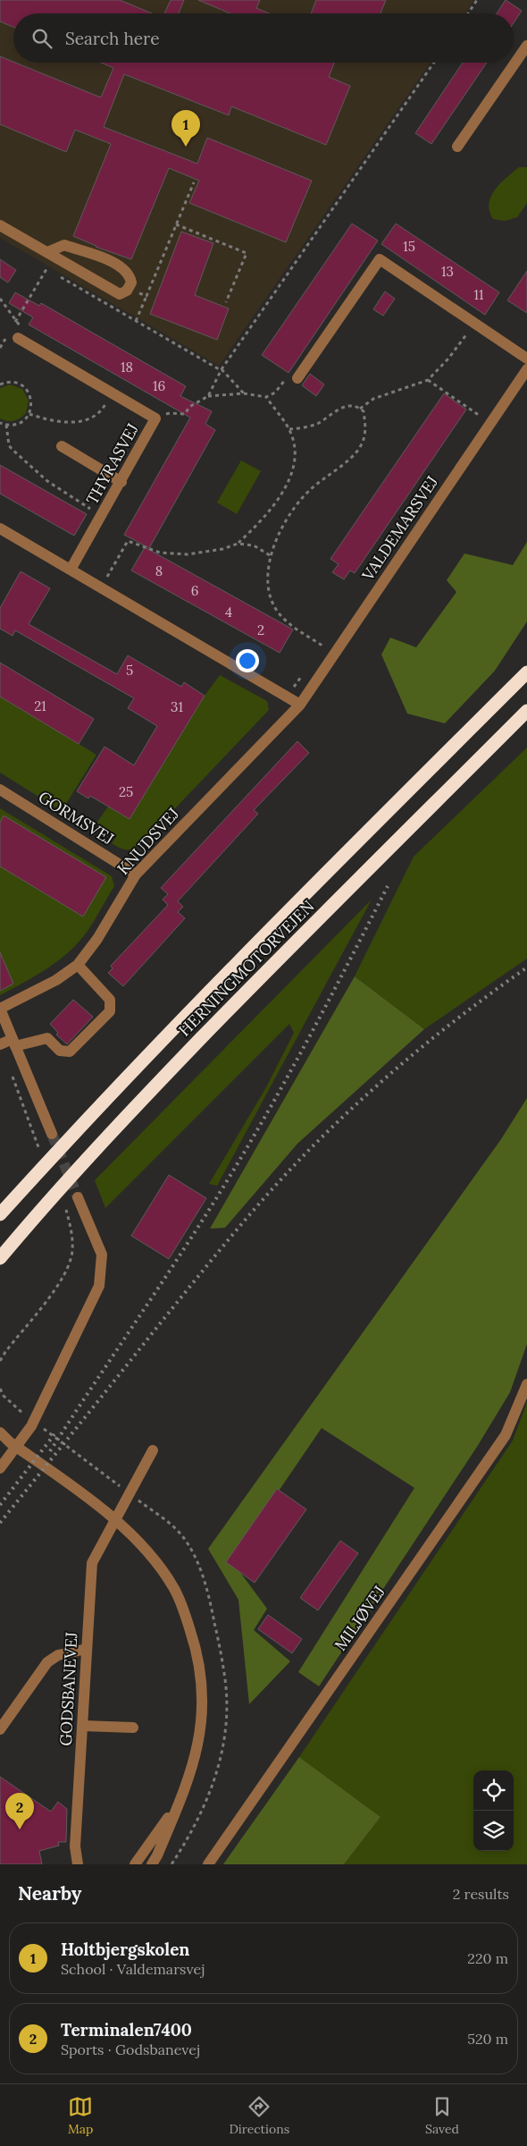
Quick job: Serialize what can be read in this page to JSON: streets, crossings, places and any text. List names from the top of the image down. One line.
{"streets":{"highway":["HERNINGMOTORVEJEN"],"street":["THYRASVEJ","VALDEMARSVEJ","GORMSVEJ","KNUDSVEJ","MILJØVEJ","GODSBANEVEJ"]},"crossings":[["VALDEMARSVEJ","KNUDSVEJ"],["GORMSVEJ","KNUDSVEJ"]],"house_numbers":["15","13","11","18","16","8","6","4","2","5","21","31","25"],"page":{"search":"Search here","pins":["1","2"],"heading":["Nearby","2 results"],"list":[{"mark":"1","name":"Holtbjergskolen","note":"School · Valdemarsvej","value":"220 m"},{"mark":"2","name":"Terminalen7400","note":"Sports · Godsbanevej","value":"520 m"}],"nav":["Map","Directions","Saved"]}}
